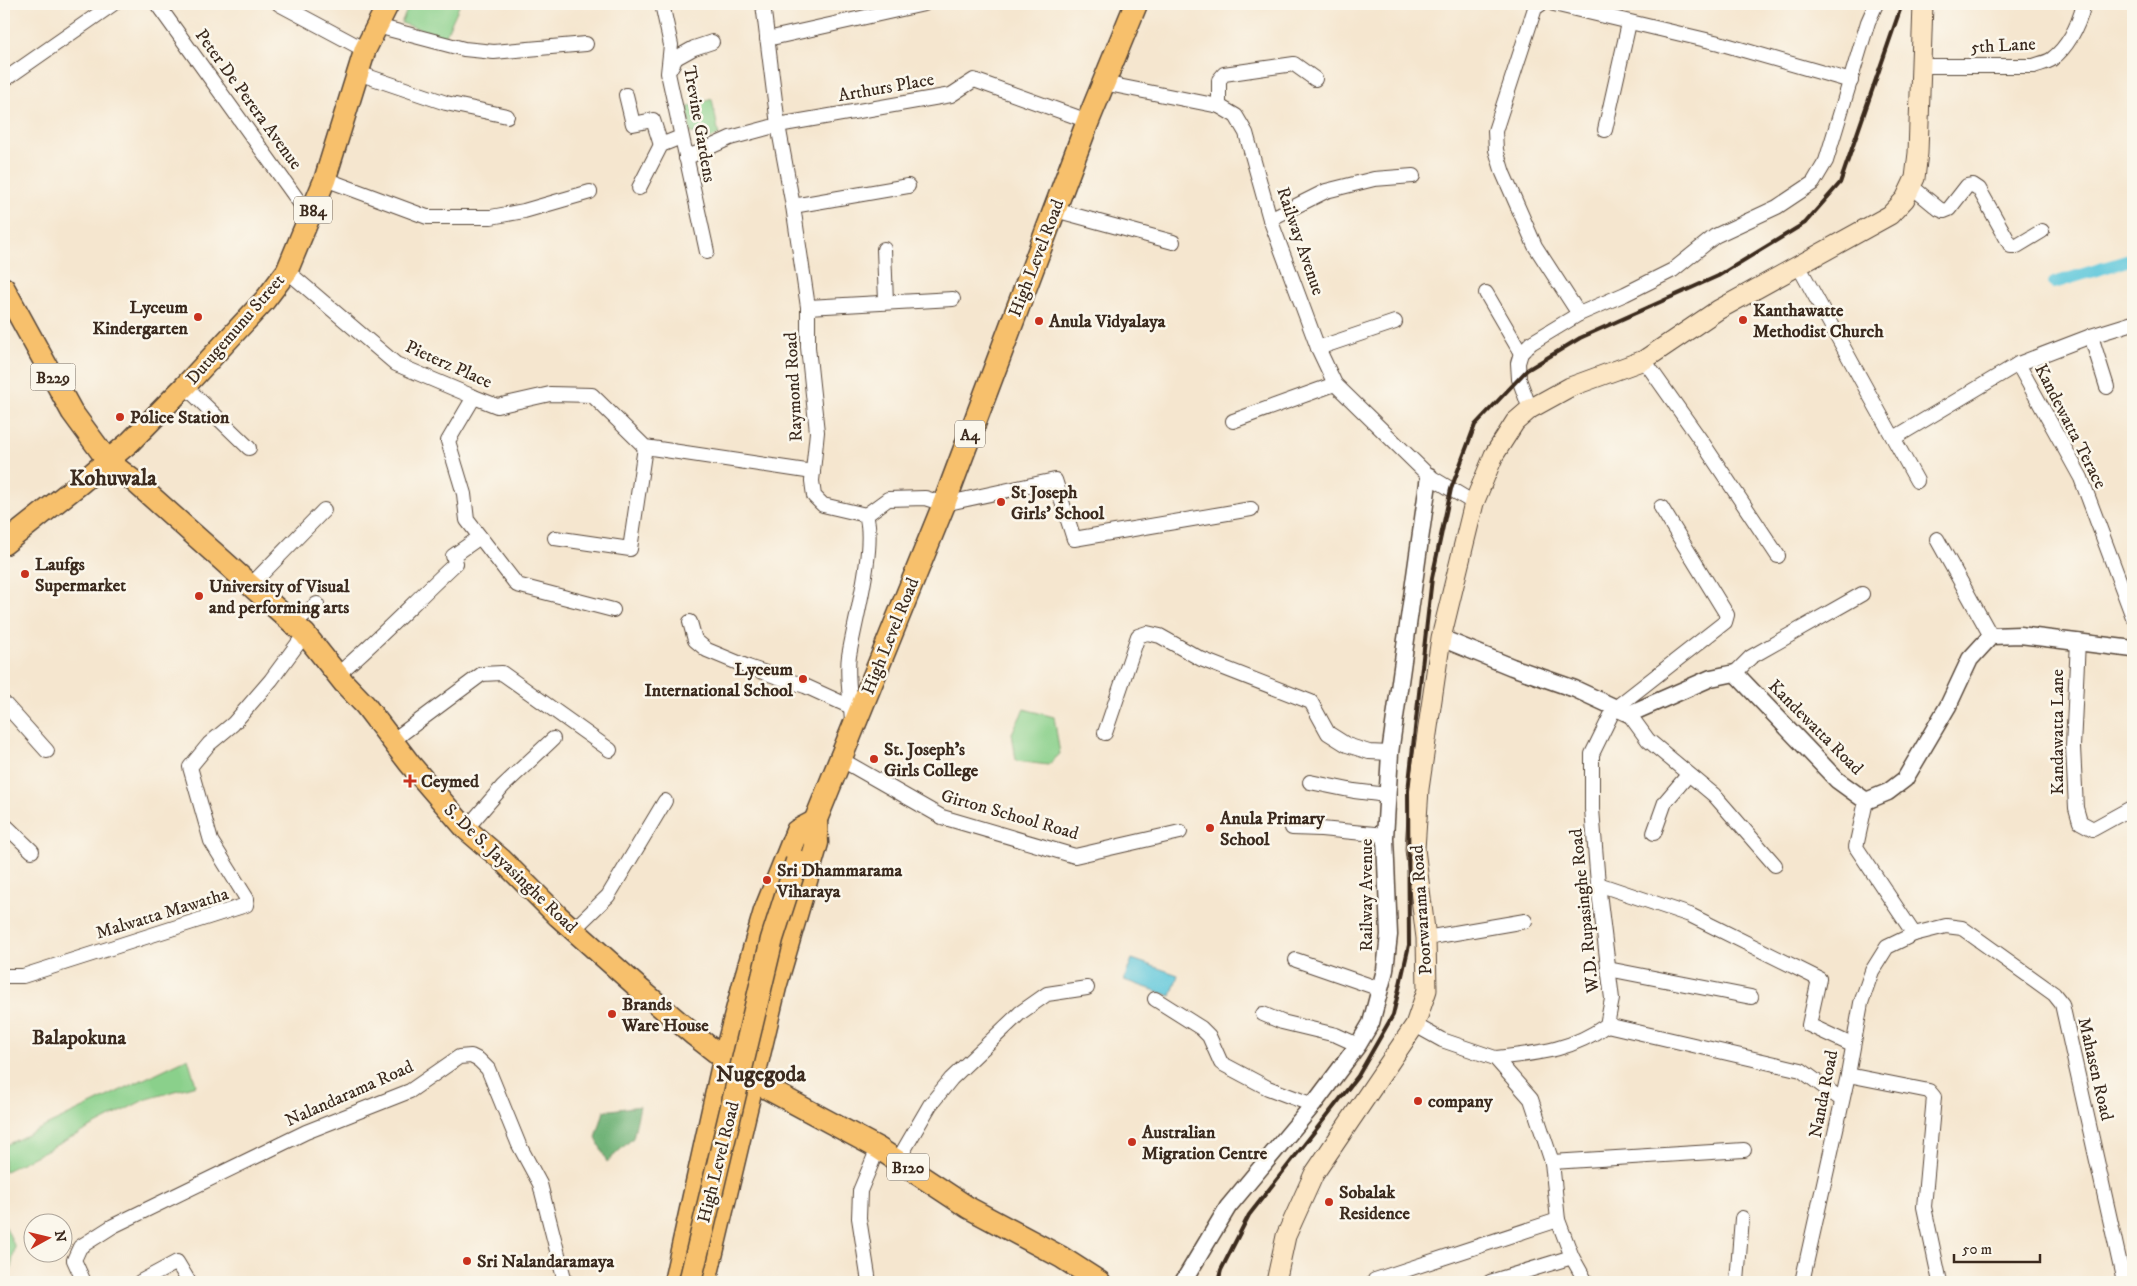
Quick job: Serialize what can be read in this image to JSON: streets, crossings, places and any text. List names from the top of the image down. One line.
{"streets":{"highway":["High Level Road","A4"],"main road":["B84","Dutugemunu Street","B229","S. De S. Jayasinghe Road","Poorwarama Road","B120"],"street":["5th Lane","Arthurs Place","Peter De Perera Avenue","Trevine Gardens","Railway Avenue","Pieterz Place","Raymond Road","Kandewatta Terace","Kandewatta Road","Kandawatta Lane","Girton School Road","W.D. Rupasinghe Road","Malwatta Mawatha","Mahasen Road","Nalandarama Road","Nanda Road"]},"crossings":[["5th Lane","Poorwarama Road"],["Arthurs Place","Trevine Gardens"],["Arthurs Place","High Level Road"],["Arthurs Place","Raymond Road"],["Peter De Perera Avenue","Dutugemunu Street"],["B84","Dutugemunu Street"],["B84","B229"],["B84","S. De S. Jayasinghe Road"],["Railway Avenue","High Level Road"],["Railway Avenue","Poorwarama Road"],["High Level Road","A4"],["High Level Road","Girton School Road"],["Dutugemunu Street","Pieterz Place"],["Dutugemunu Street","B229"],["Dutugemunu Street","S. De S. Jayasinghe Road"],["B229","S. De S. Jayasinghe Road"],["A4","B120"],["S. De S. Jayasinghe Road","Malwatta Mawatha"],["S. De S. Jayasinghe Road","B120"],["Mahasen Road","Nanda Road"]],"districts":["Kohuwala","Balapokuna","Nugegoda"],"places":{"other":["Lyceum Kindergarten","Kanthawatte Methodist Church","Anula Vidyalaya","Police Station","St Joseph Girls' School","Laufgs Supermarket","University of Visual and performing arts","Lyceum International School","St. Joseph's Girls College","Anula Primary School","Sri Dhammarama Viharaya","Brands Ware House","company","Australian Migration Centre","Sobalak Residence","Sri Nalandaramaya"],"health":["Ceymed"]},"scale_bar":"50 m","north":"right"}
